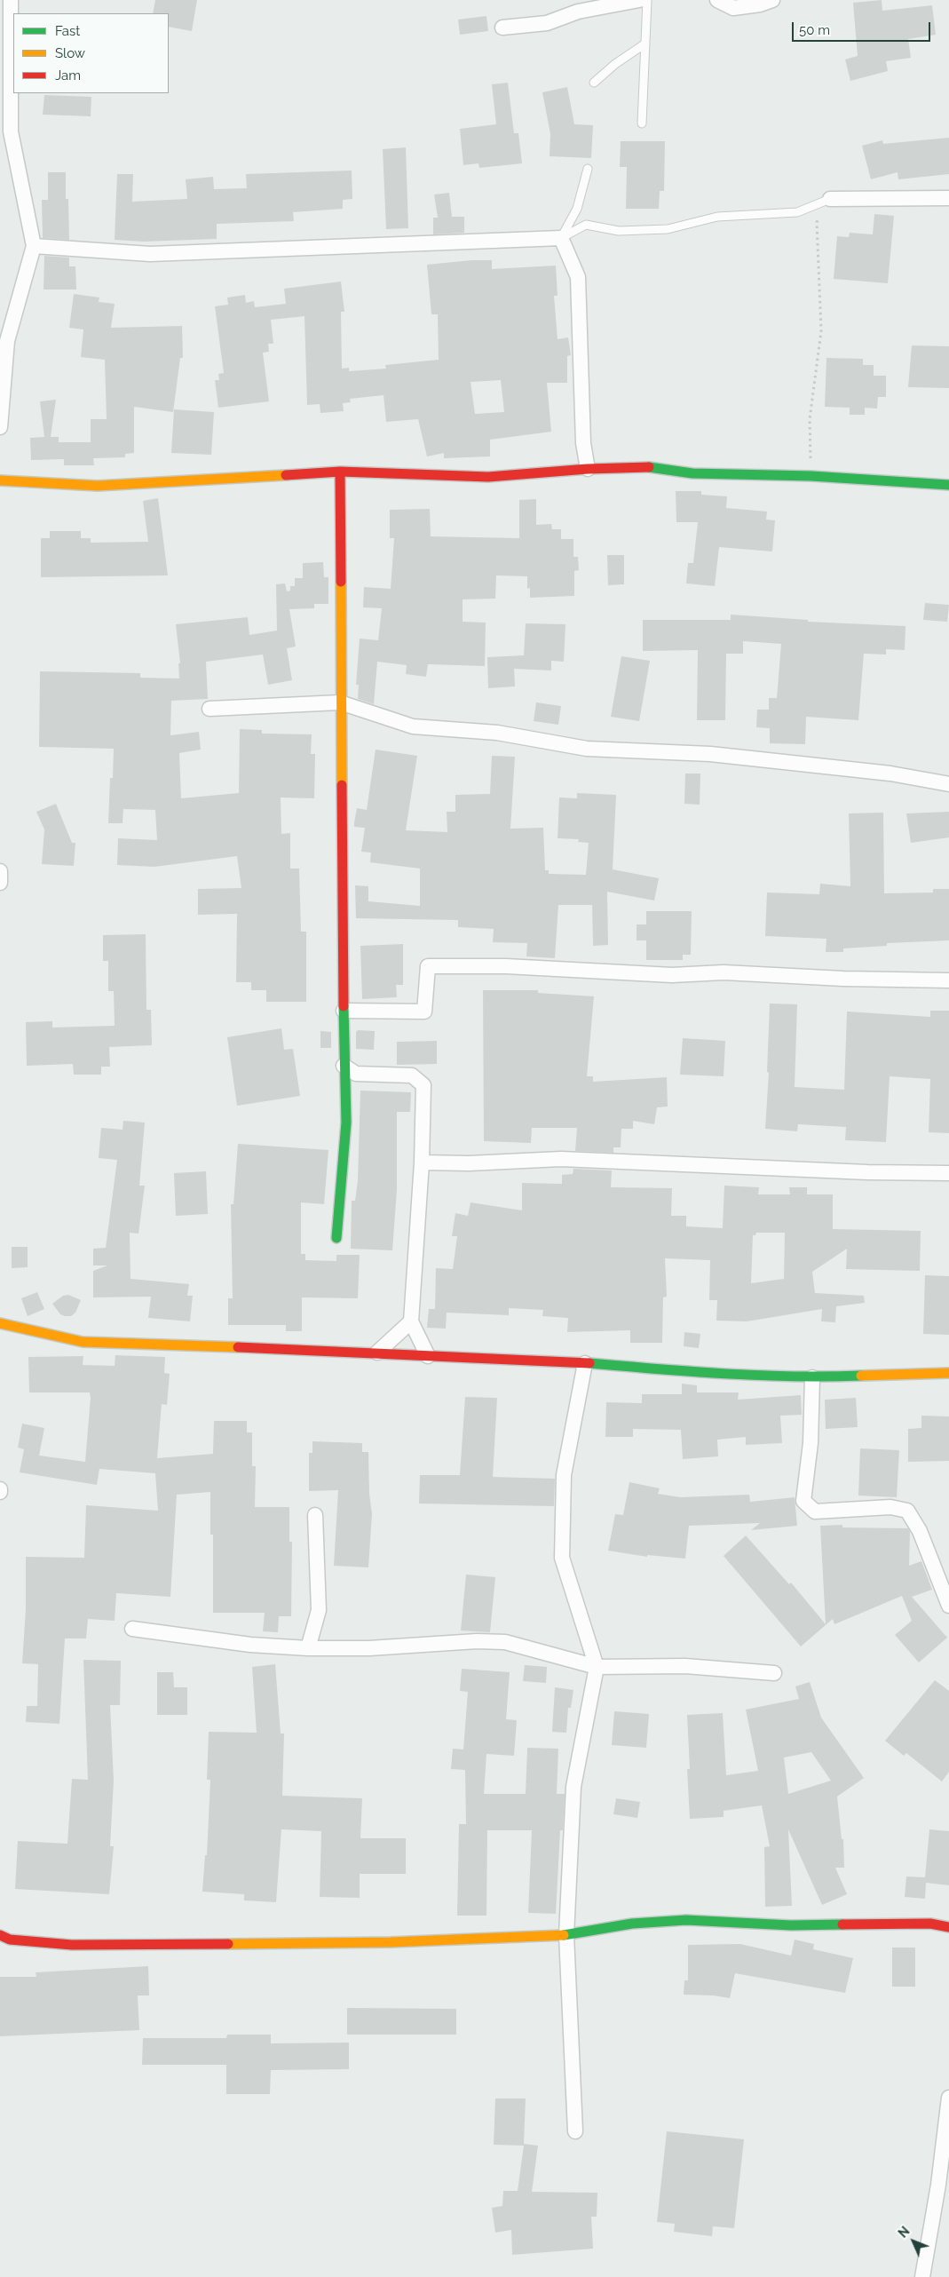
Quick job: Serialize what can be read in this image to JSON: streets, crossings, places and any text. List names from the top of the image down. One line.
{"legend":["Fast","Slow","Jam"],"scale_bar":"50 m","north":"top left"}
